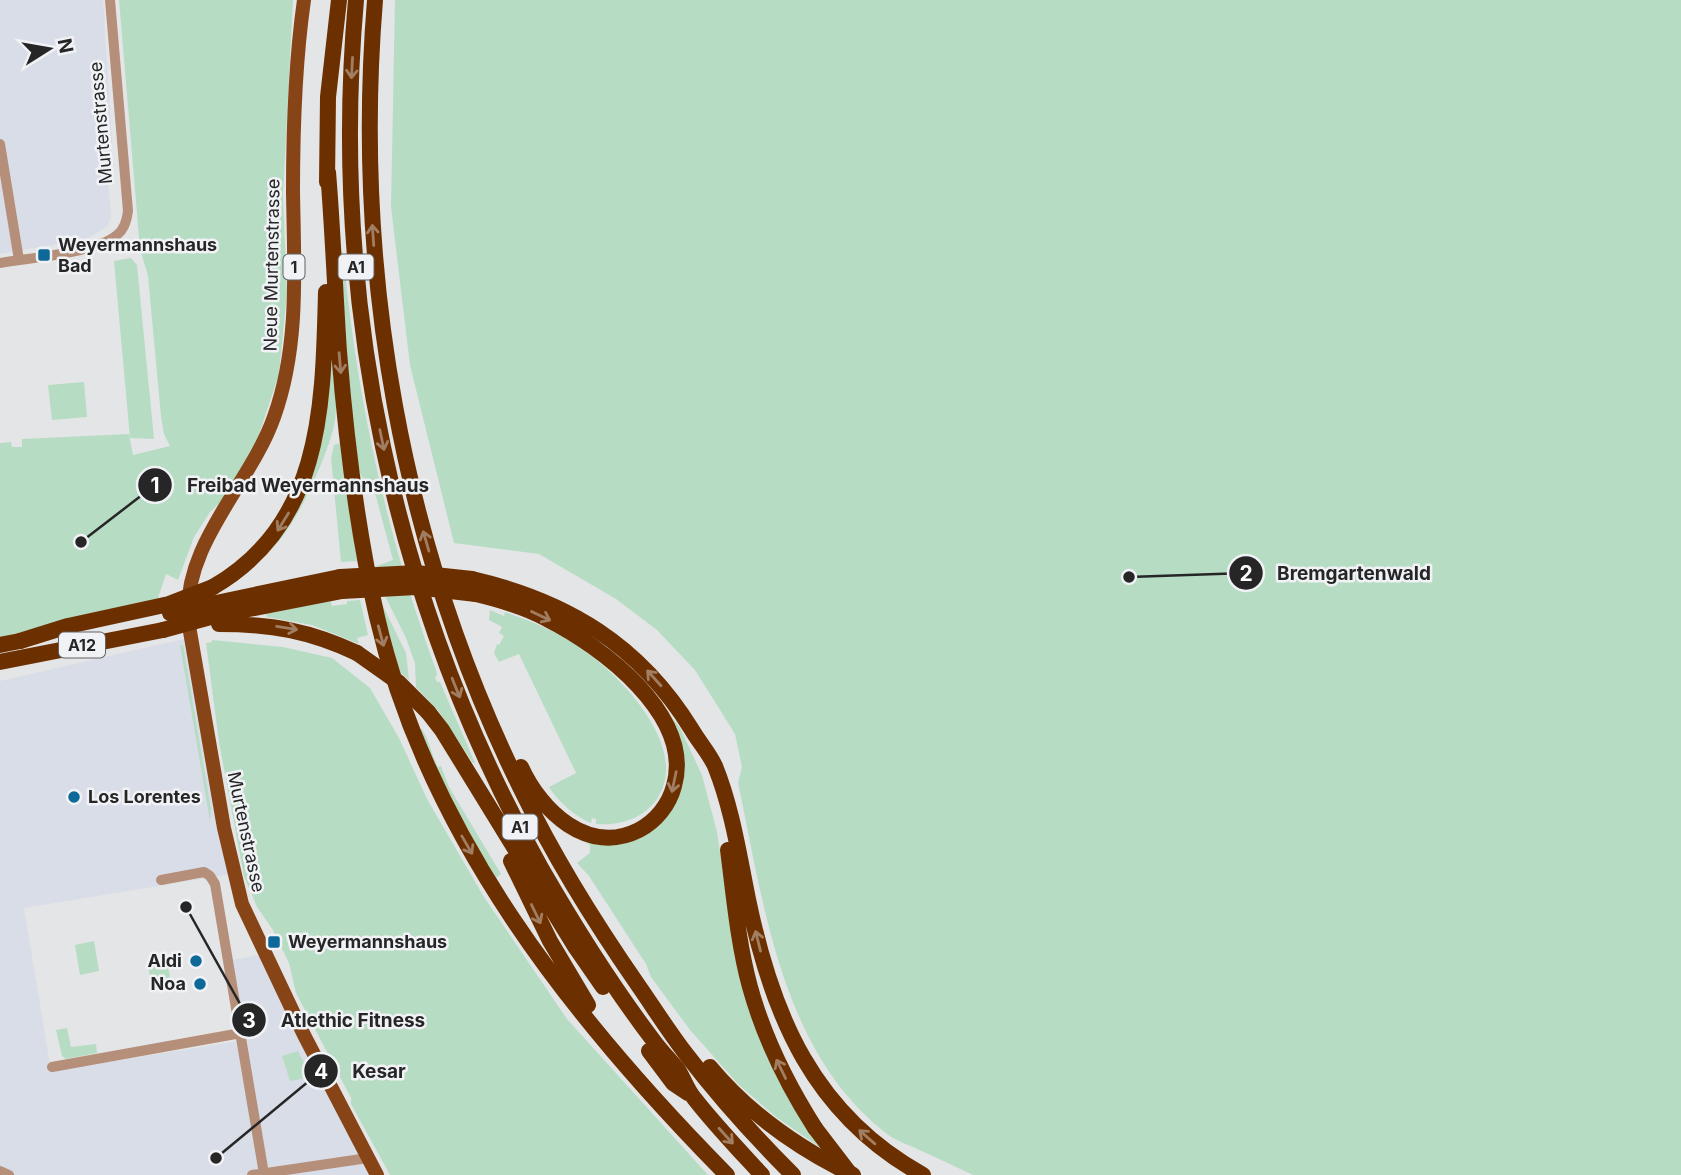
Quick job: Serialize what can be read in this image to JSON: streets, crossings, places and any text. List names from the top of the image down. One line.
{"streets":{"highway":["A1","A12"],"main road":["Murtenstrasse","Neue Murtenstrasse","1"]},"crossings":[["Murtenstrasse","Neue Murtenstrasse"]],"places":{"transit":["Weyermannshaus Bad","Weyermannshaus"],"other":["Freibad Weyermannshaus","Bremgartenwald","Los Lorentes","Atlethic Fitness","Aldi","Noa","Kesar"]},"north":"right"}
